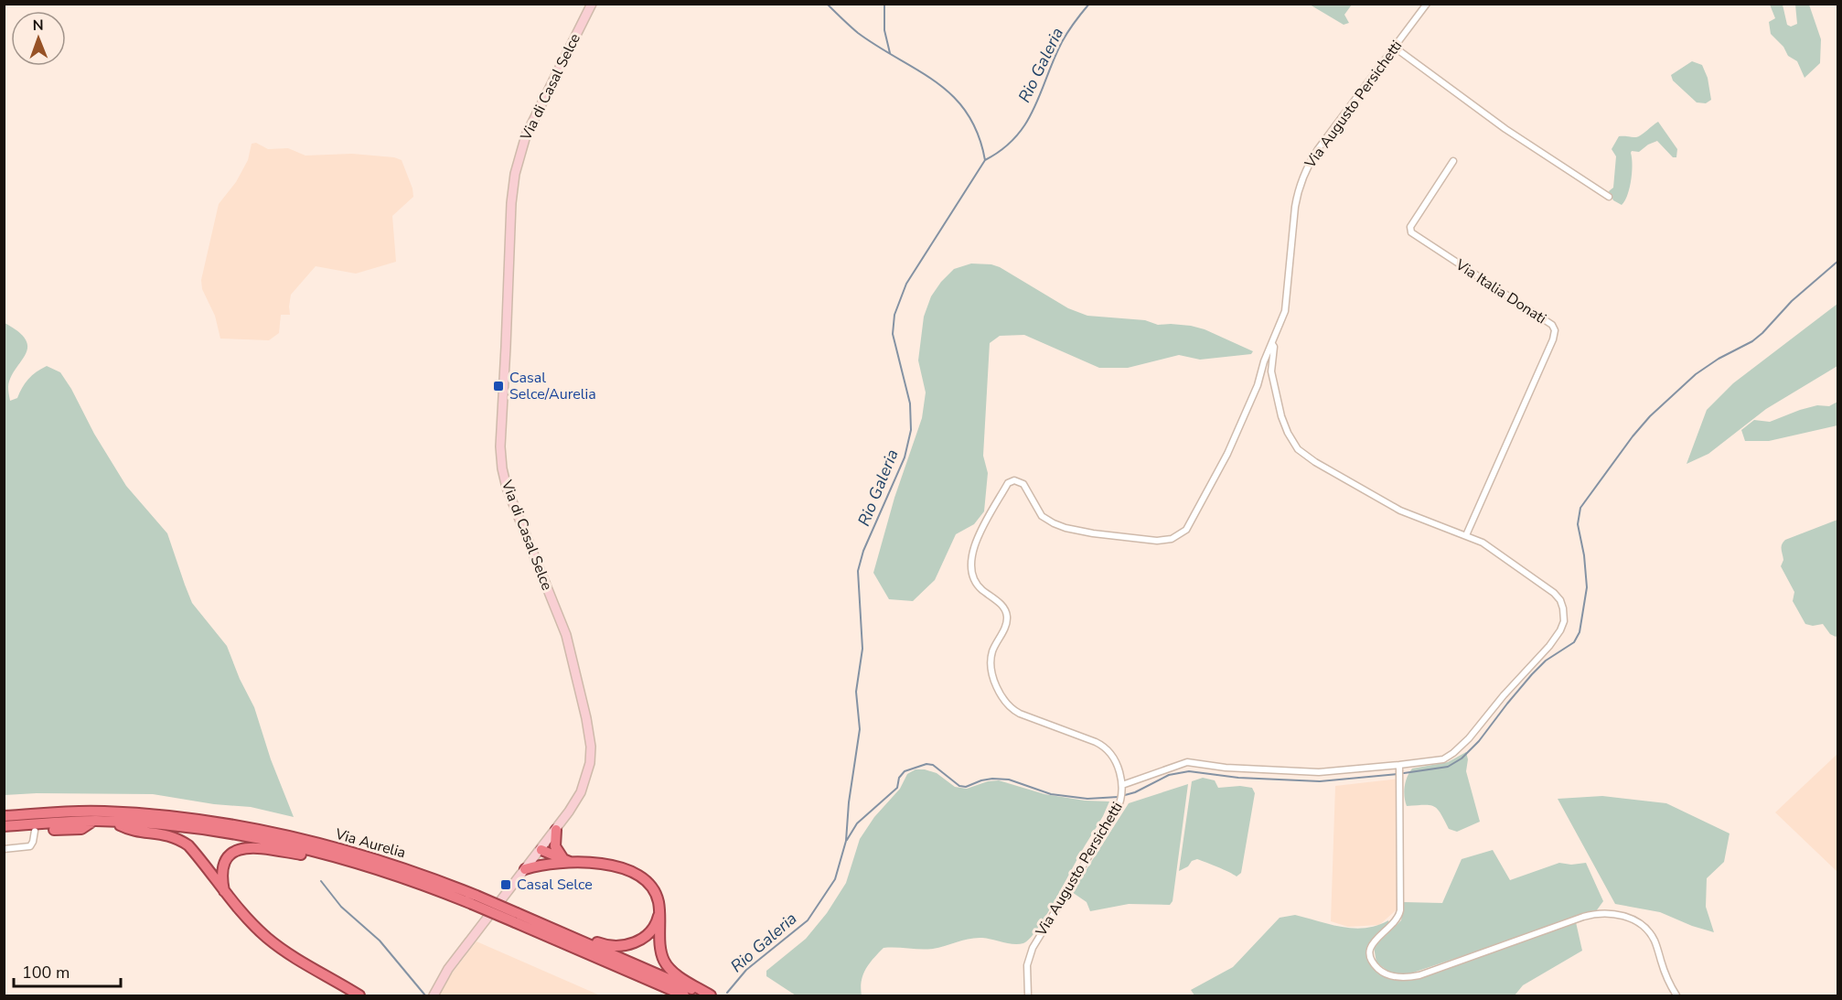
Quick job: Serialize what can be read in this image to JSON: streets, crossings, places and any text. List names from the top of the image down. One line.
{"streets":{"highway":["Via Aurelia"],"main road":["Via di Casal Selce"],"street":["Via Augusto Persichetti","Via Italia Donati"]},"water":["Rio Galeria"],"places":{"transit":["Casal Selce/Aurelia","Casal Selce"]},"scale_bar":"100 m","north":"top"}
